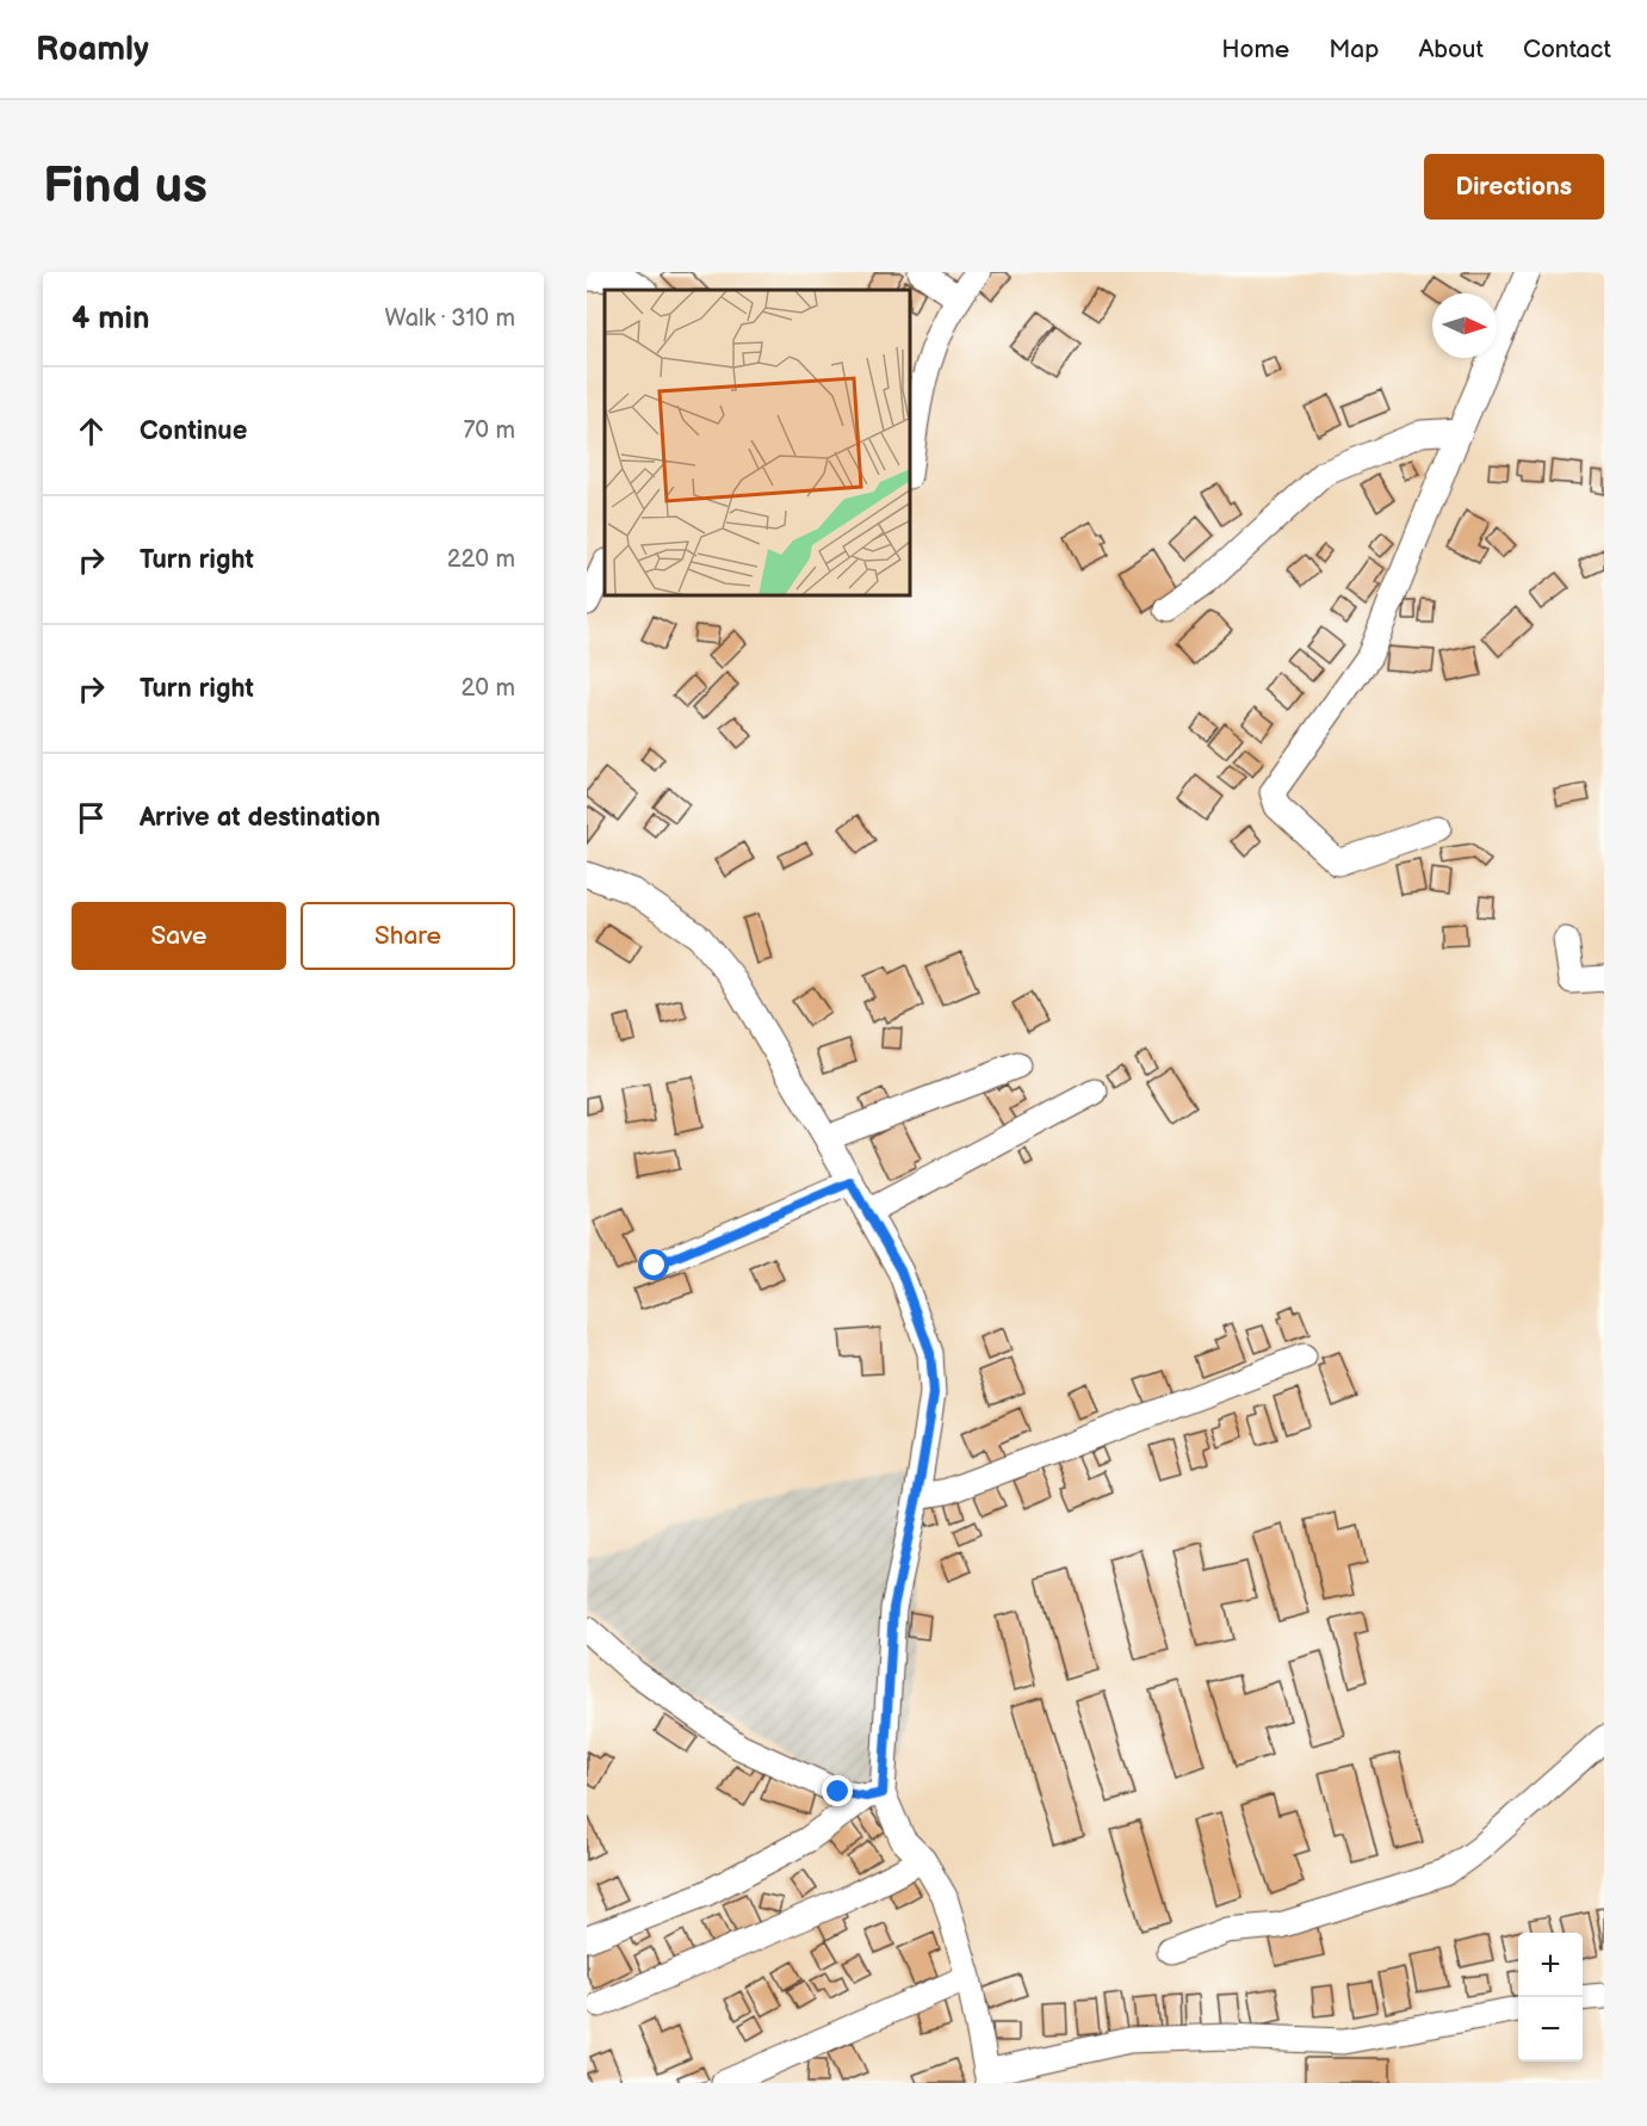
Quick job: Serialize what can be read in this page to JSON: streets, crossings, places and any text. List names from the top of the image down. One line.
{"north":"right","page":{"header":"Roamly","nav":["Home","Map","About","Contact"],"buttons":["Directions",["Save","Share"]],"title":"Find us","heading":["4 min","Walk · 310 m"],"list":[["Continue","70 m"],["Turn right","220 m"],["Turn right","20 m"],"Arrive at destination"],"map_buttons":["+","−"]}}
